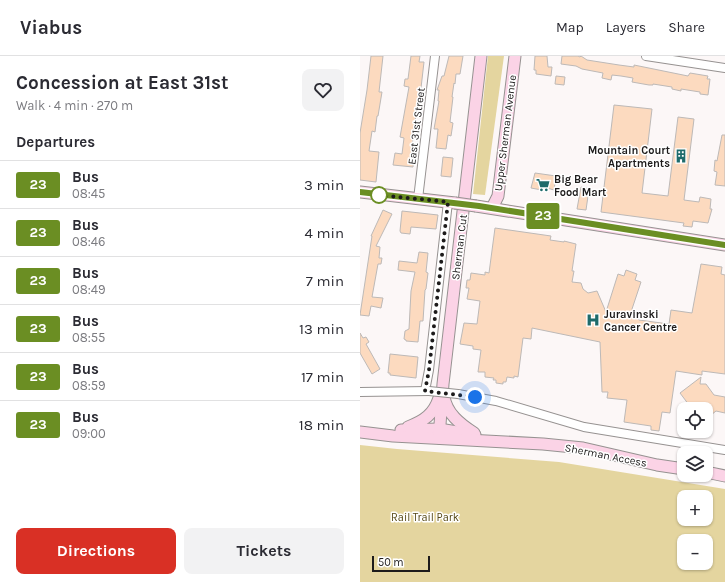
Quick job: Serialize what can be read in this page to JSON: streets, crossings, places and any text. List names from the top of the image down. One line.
{"streets":{"main road":["Upper Sherman Avenue","Sherman Cut","Sherman Access"],"street":["East 31st Street"]},"crossings":[["Sherman Cut","Sherman Access"]],"parks":["Rail Trail Park"],"places":{"building":["Mountain Court Apartments"],"supermarket":["Big Bear Food Mart"],"hospital":["Juravinski Cancer Centre"]},"lines":["bus line 23"],"scale_bar":"50 m","page":{"header":"Viabus","nav":["Map","Layers","Share"],"heading":[["Concession at East 31st","Walk · 4 min · 270 m"],"Departures"],"on_map":"23","list":[{"mark":"23","name":"Bus","note":"08:45","value":"3 min"},{"mark":"23","name":"Bus","note":"08:46","value":"4 min"},{"mark":"23","name":"Bus","note":"08:49","value":"7 min"},{"mark":"23","name":"Bus","note":"08:55","value":"13 min"},{"mark":"23","name":"Bus","note":"08:59","value":"17 min"},{"mark":"23","name":"Bus","note":"09:00","value":"18 min"}],"map_buttons":["+","−"],"buttons":["Directions","Tickets"],"scale":"50 m"}}
